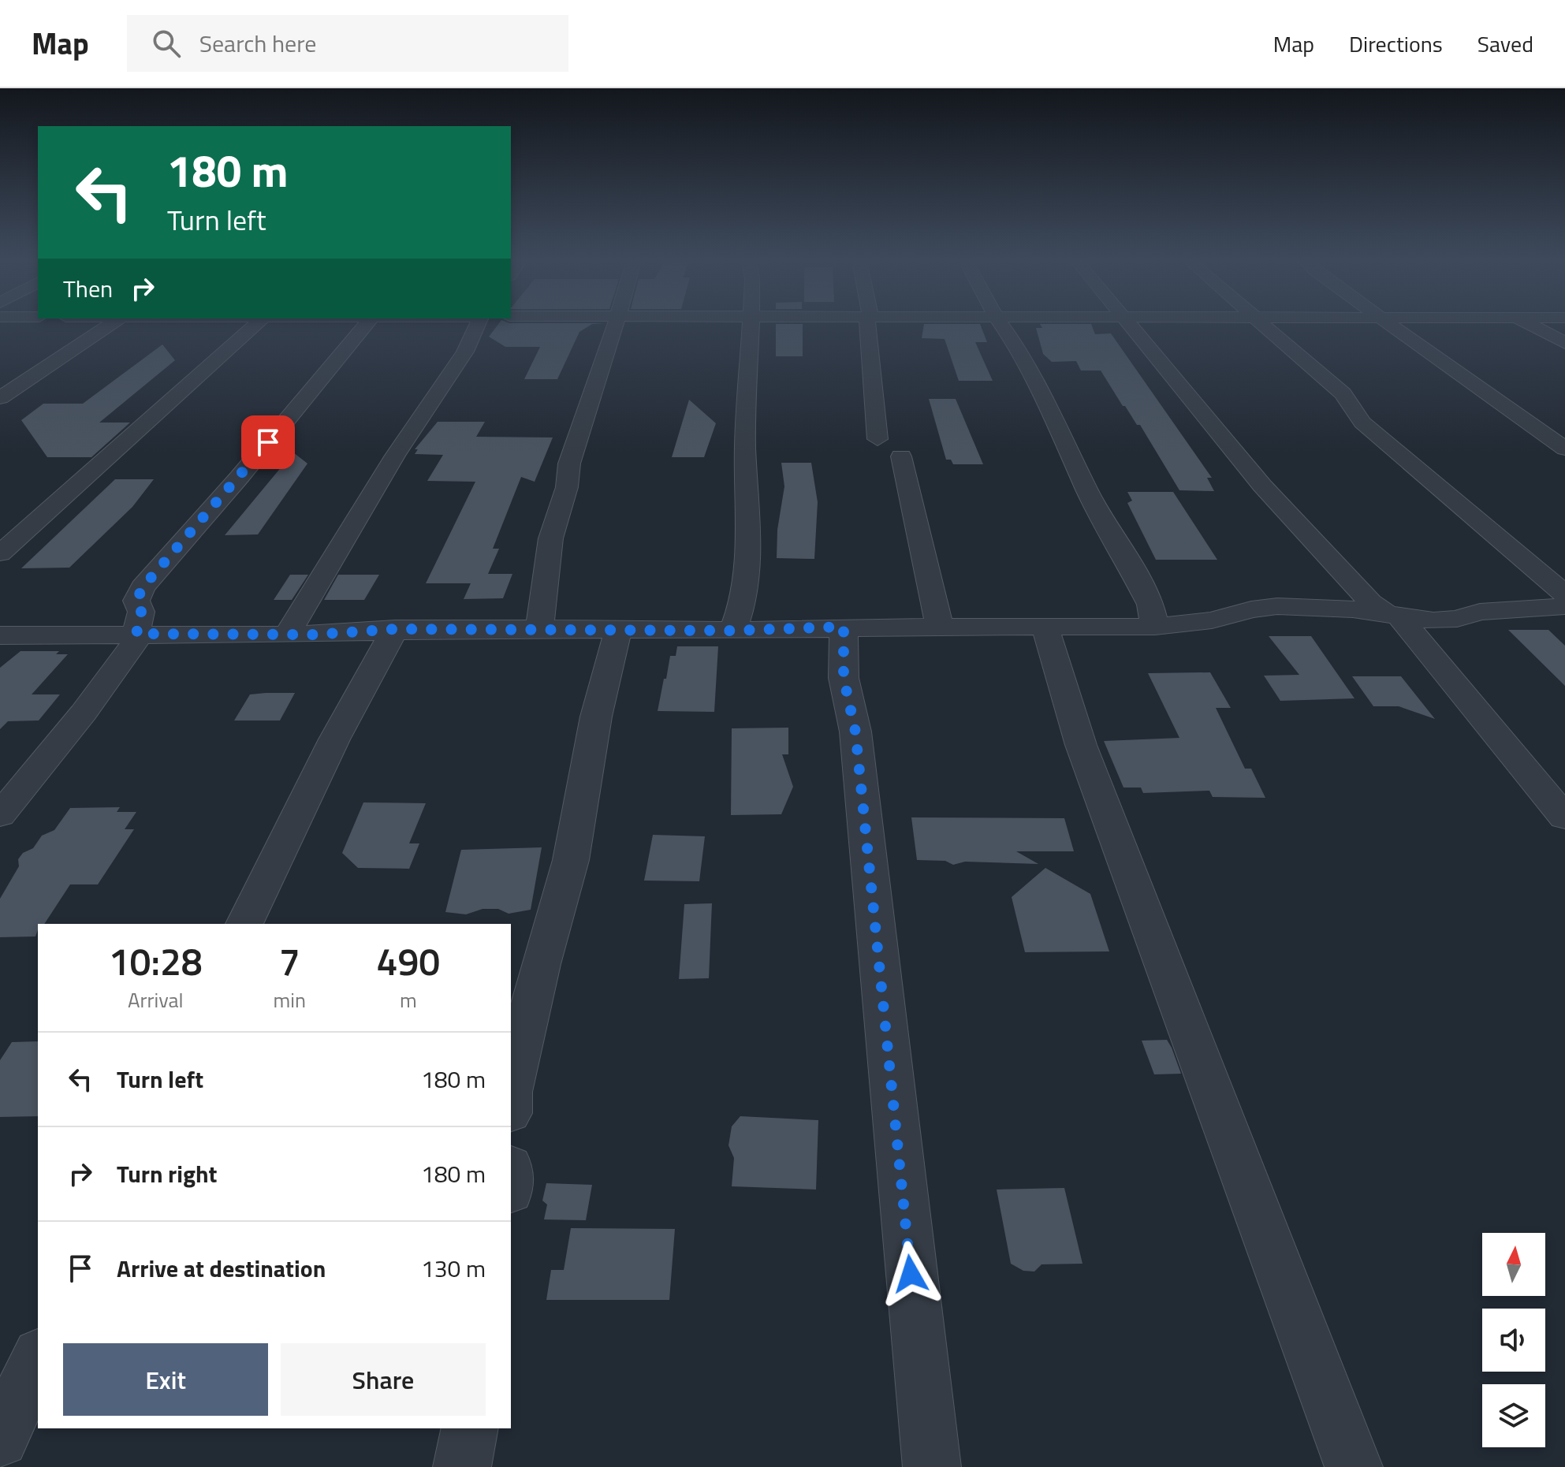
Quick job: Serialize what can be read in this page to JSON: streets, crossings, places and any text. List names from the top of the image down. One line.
{"north":"top","page":{"header":"Map","search":"Search here","nav":["Map","Directions","Saved"],"turn":["180 m","Turn left"],"then":"Then","eta":["10:28","Arrival","7","min","490","m"],"list":[{"name":"Turn left","value":"180 m"},{"name":"Turn right","value":"180 m"},{"name":"Arrive at destination","value":"130 m"}],"buttons":["Exit","Share"]}}
